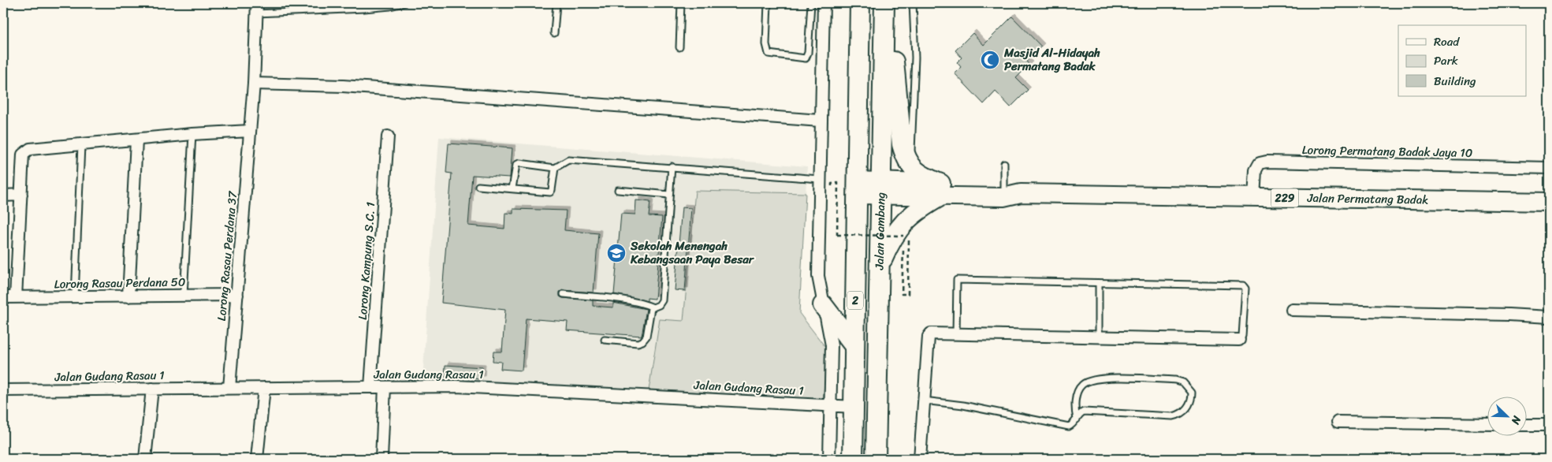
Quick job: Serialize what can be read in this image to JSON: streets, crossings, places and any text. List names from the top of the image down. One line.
{"streets":{"highway":["Jalan Gambang","2"],"main road":["229","Jalan Permatang Badak"],"street":["Lorong Permatang Badak Jaya 10","Lorong Rasau Perdana 37","Lorong Kampung S.C. 1","Lorong Rasau Perdana 50","Jalan Gudang Rasau 1"]},"crossings":[["Lorong Permatang Badak Jaya 10","Jalan Permatang Badak"],["Jalan Permatang Badak","Jalan Gambang"],["Jalan Gambang","Jalan Gudang Rasau 1"],["Lorong Rasau Perdana 37","Lorong Rasau Perdana 50"],["Lorong Rasau Perdana 37","Jalan Gudang Rasau 1"],["Lorong Kampung S.C. 1","Jalan Gudang Rasau 1"]],"places":{"mosque":["Masjid Al-Hidayah Permatang Badak"],"school or university":["Sekolah Menengah Kebangsaan Paya Besar"]},"legend":["Road","Park","Building"],"north":"bottom right"}
